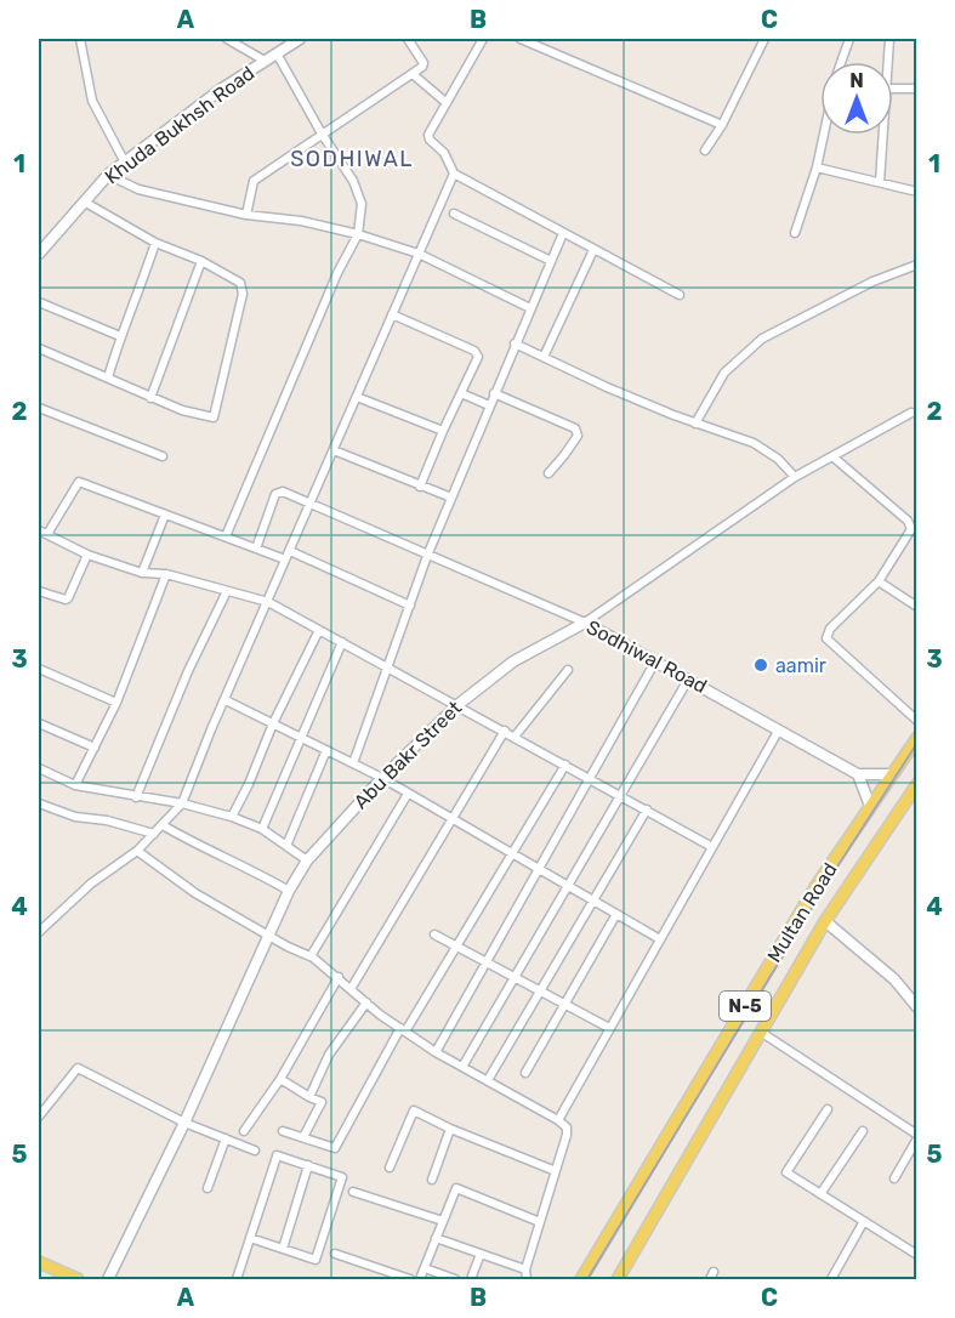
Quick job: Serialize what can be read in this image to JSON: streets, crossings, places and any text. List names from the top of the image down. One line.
{"streets":{"main road":["Multan Road","N-5"],"street":["Khuda Bukhsh Road","Sodhiwal Road","Abu Bakr Street"]},"crossings":[["Sodhiwal Road","Abu Bakr Street"],["Sodhiwal Road","Multan Road"]],"districts":["SODHIWAL"],"places":["aamir"],"north":"top","grid":{"columns":["A","B","C"],"rows":["1","2","3","4","5"]}}
